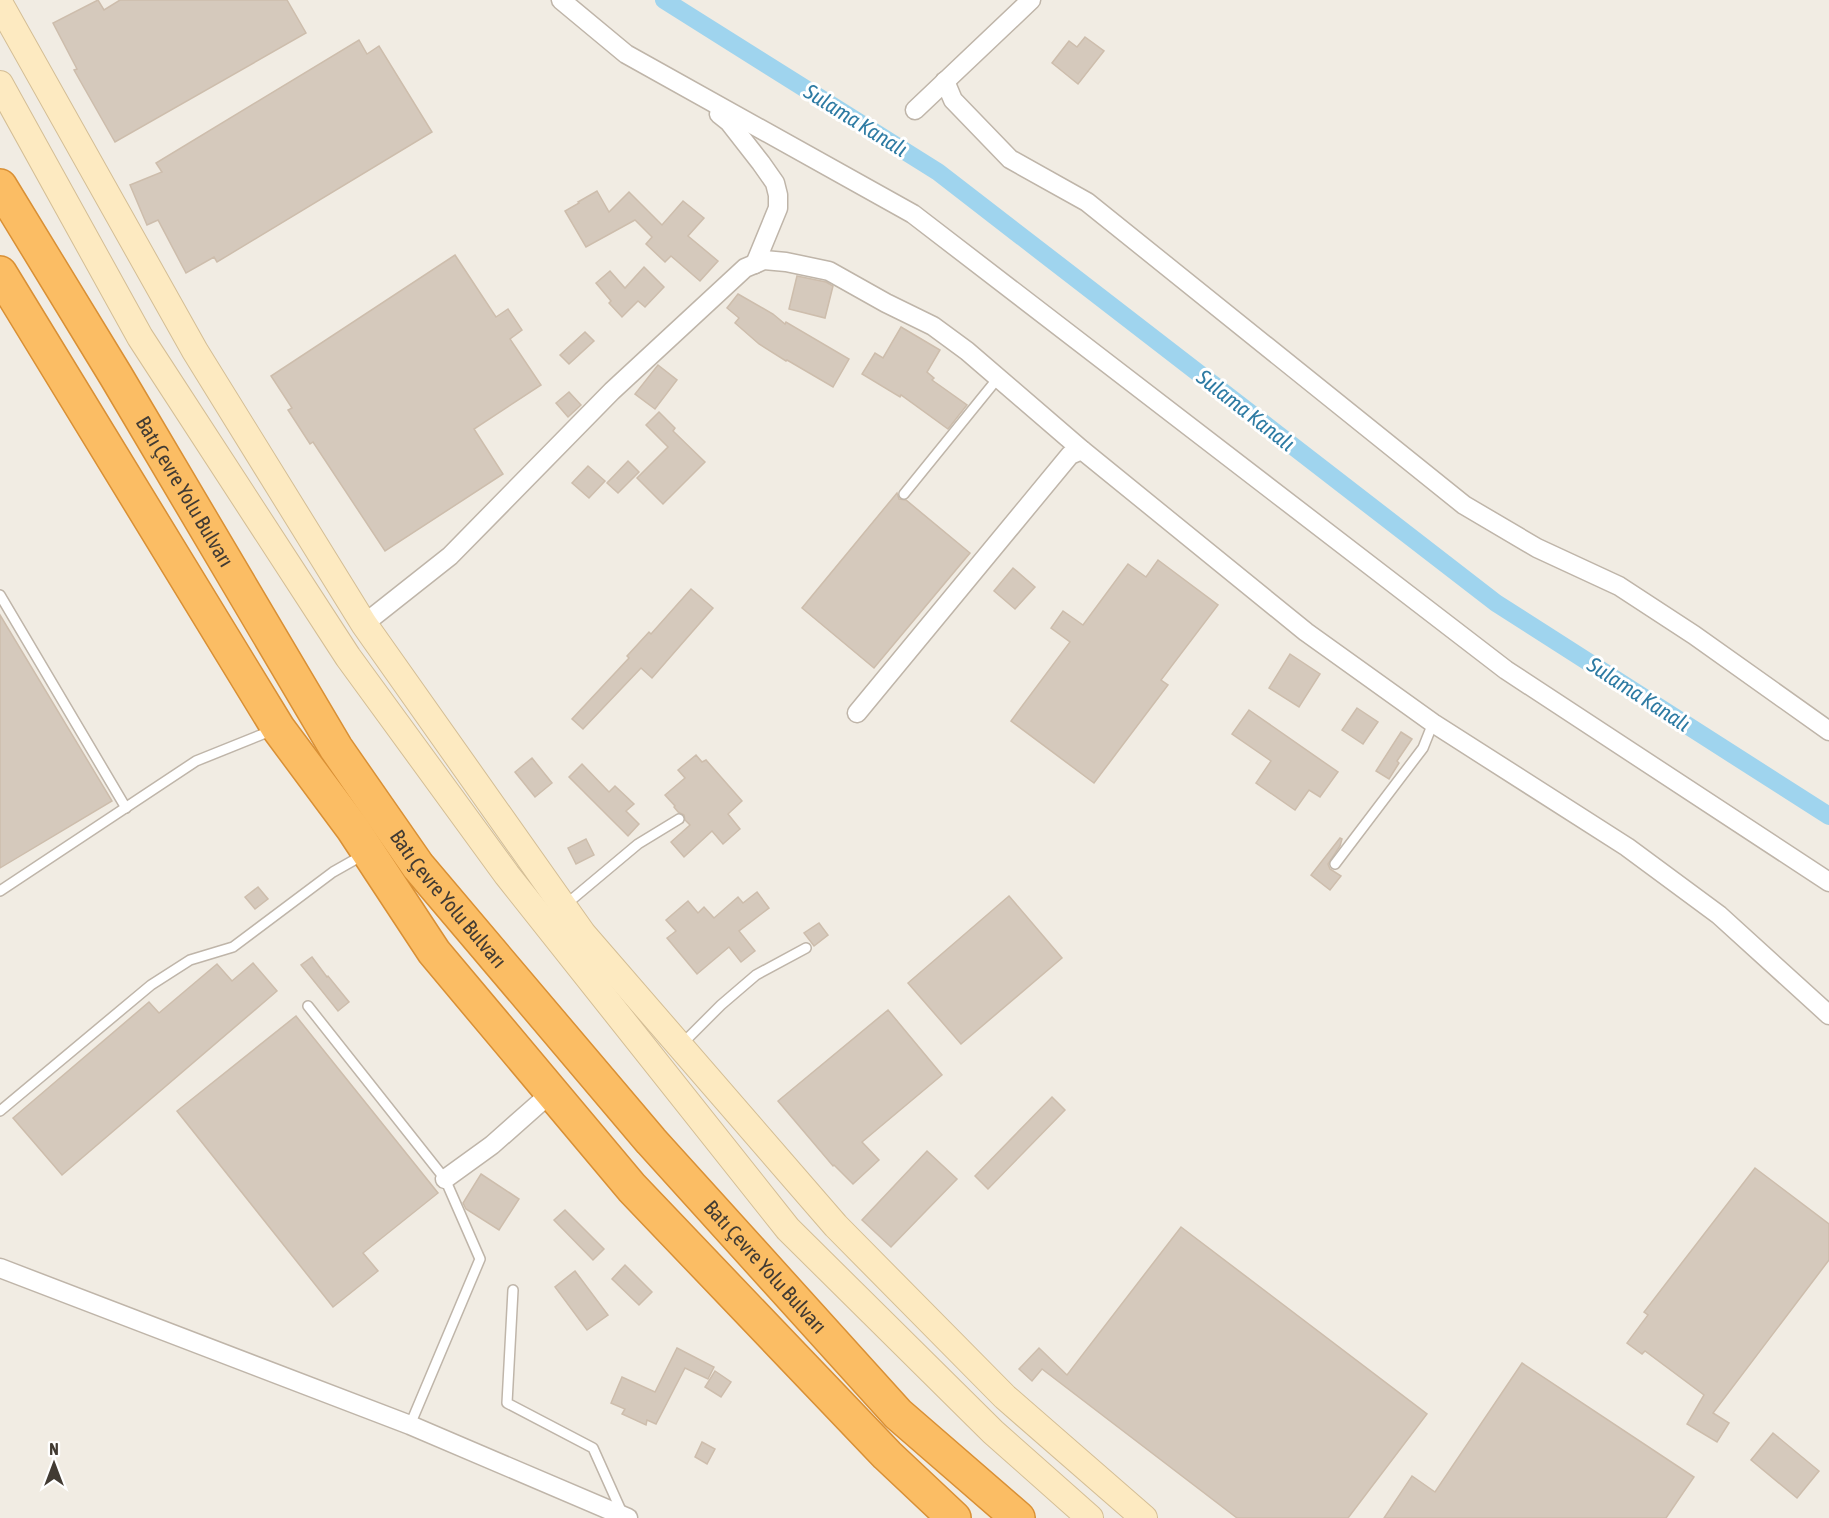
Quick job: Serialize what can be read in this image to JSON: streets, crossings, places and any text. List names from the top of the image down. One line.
{"streets":{"highway":["Batı Çevre Yolu Bulvarı"]},"water":["Sulama Kanalı"],"north":"top"}
